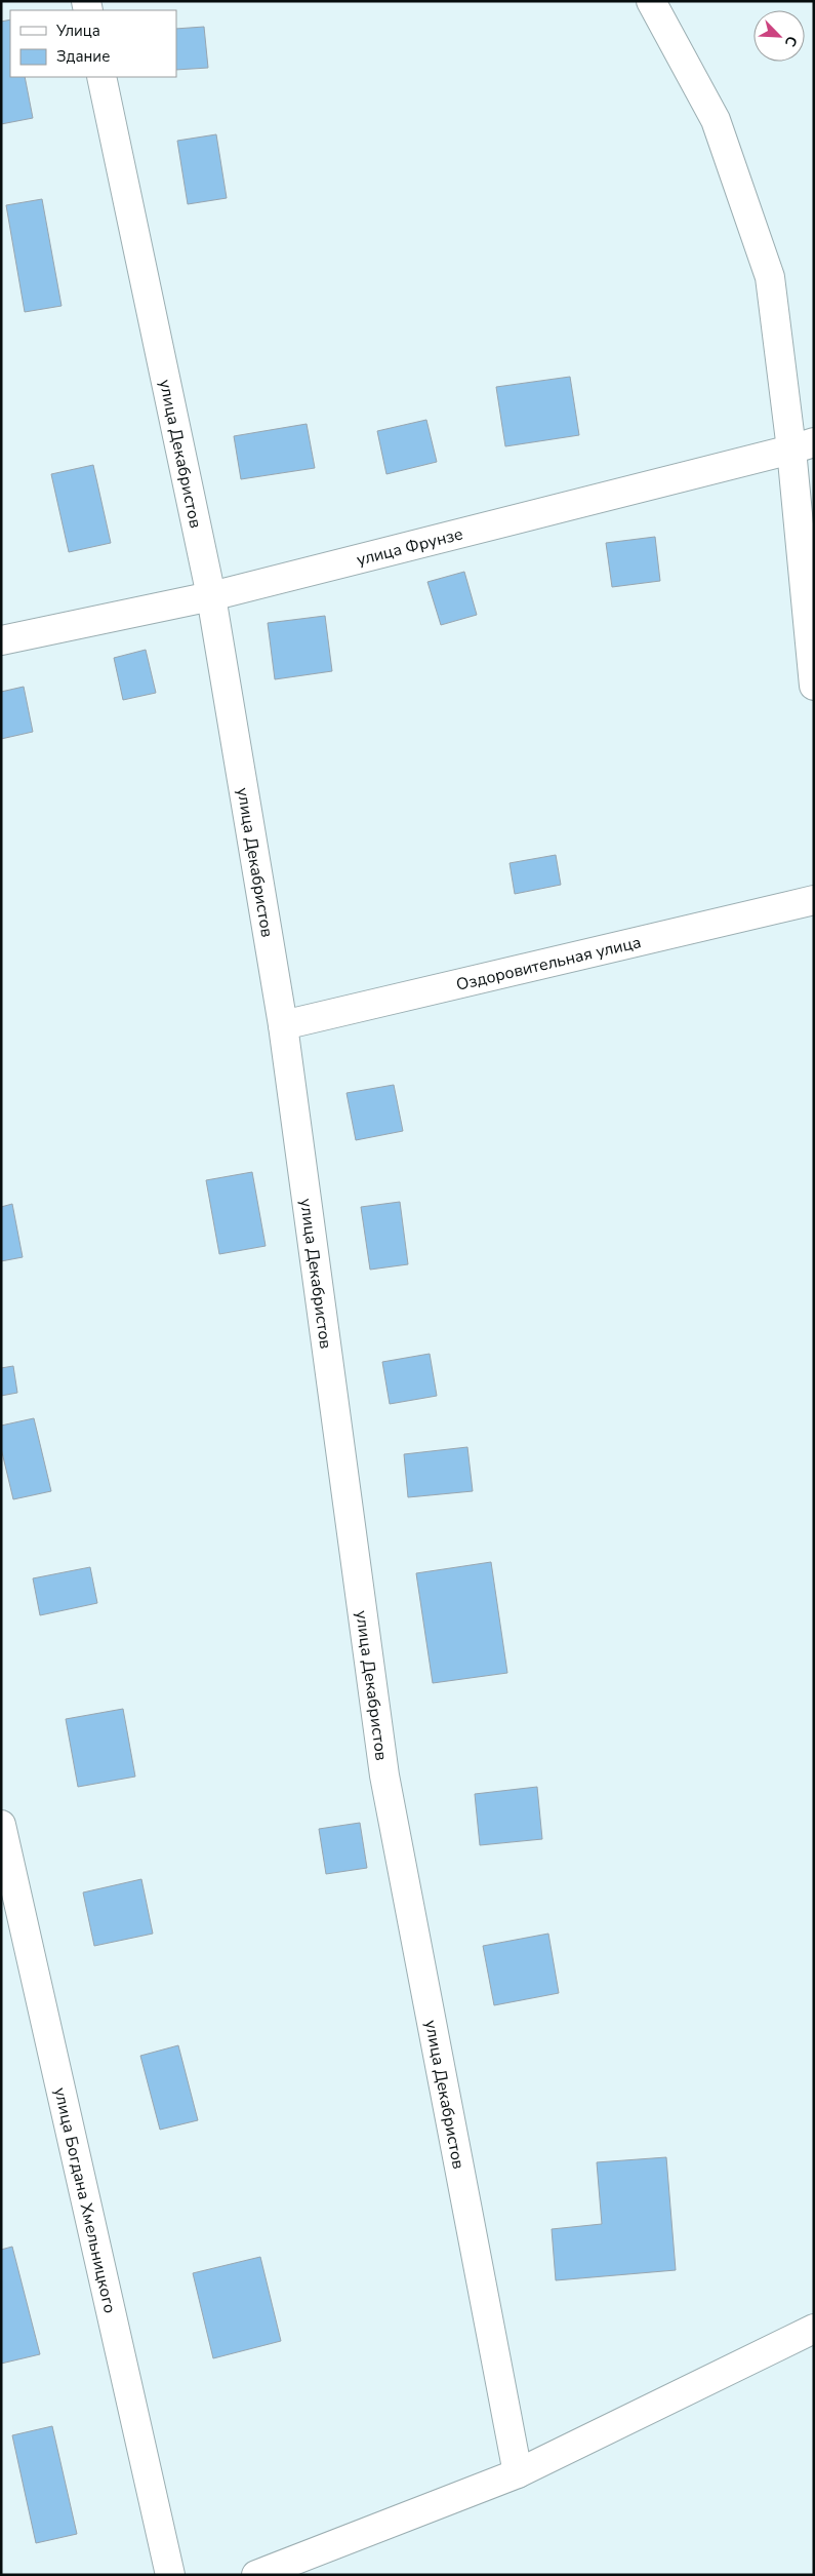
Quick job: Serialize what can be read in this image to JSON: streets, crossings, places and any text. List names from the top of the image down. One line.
{"streets":{"street":["улица Декабристов","улица Фрунзе","Оздоровительная улица","улица Богдана Хмельницкого"]},"crossings":[["улица Декабристов","улица Фрунзе"],["улица Декабристов","Оздоровительная улица"]],"legend":["Улица","Здание"],"north":"bottom right"}
